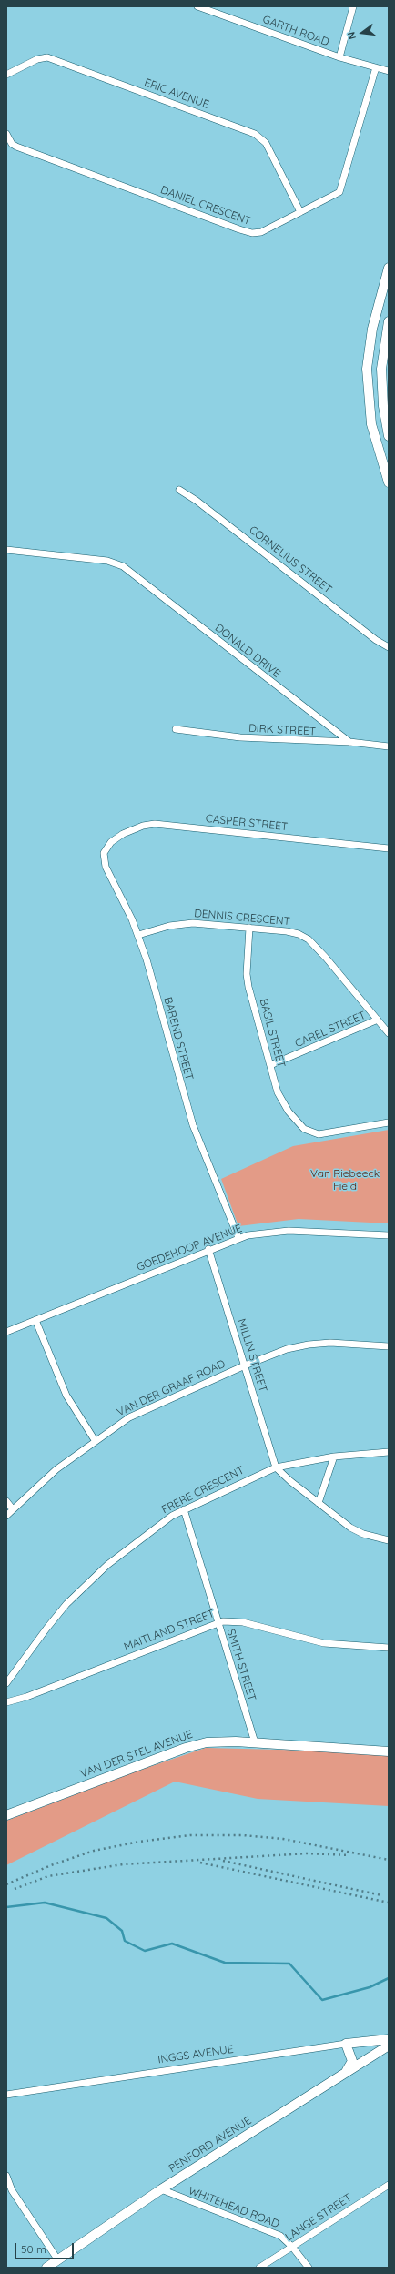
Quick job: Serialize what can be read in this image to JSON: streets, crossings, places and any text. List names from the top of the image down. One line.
{"streets":{"street":["GARTH ROAD","ERIC AVENUE","DANIEL CRESCENT","CORNELIUS STREET","DONALD DRIVE","DIRK STREET","CASPER STREET","DENNIS CRESCENT","CAREL STREET","BASIL STREET","BAREND STREET","GOEDEHOOP AVENUE","MILLIN STREET","VAN DER GRAAF ROAD","FRERE CRESCENT","MAITLAND STREET","SMITH STREET","VAN DER STEL AVENUE","INGGS AVENUE","PENFORD AVENUE","WHITEHEAD ROAD","LANGE STREET"]},"crossings":[["GARTH ROAD","DANIEL CRESCENT"],["ERIC AVENUE","DANIEL CRESCENT"],["DONALD DRIVE","DIRK STREET"],["CASPER STREET","BAREND STREET"],["DENNIS CRESCENT","CAREL STREET"],["DENNIS CRESCENT","BASIL STREET"],["DENNIS CRESCENT","BAREND STREET"],["CAREL STREET","BASIL STREET"],["BAREND STREET","GOEDEHOOP AVENUE"],["GOEDEHOOP AVENUE","MILLIN STREET"],["MILLIN STREET","VAN DER GRAAF ROAD"],["MILLIN STREET","FRERE CRESCENT"],["FRERE CRESCENT","SMITH STREET"],["MAITLAND STREET","SMITH STREET"],["SMITH STREET","VAN DER STEL AVENUE"],["PENFORD AVENUE","WHITEHEAD ROAD"],["WHITEHEAD ROAD","LANGE STREET"]],"parks":["Van Riebeeck Field"],"scale_bar":"50 m","north":"left"}
